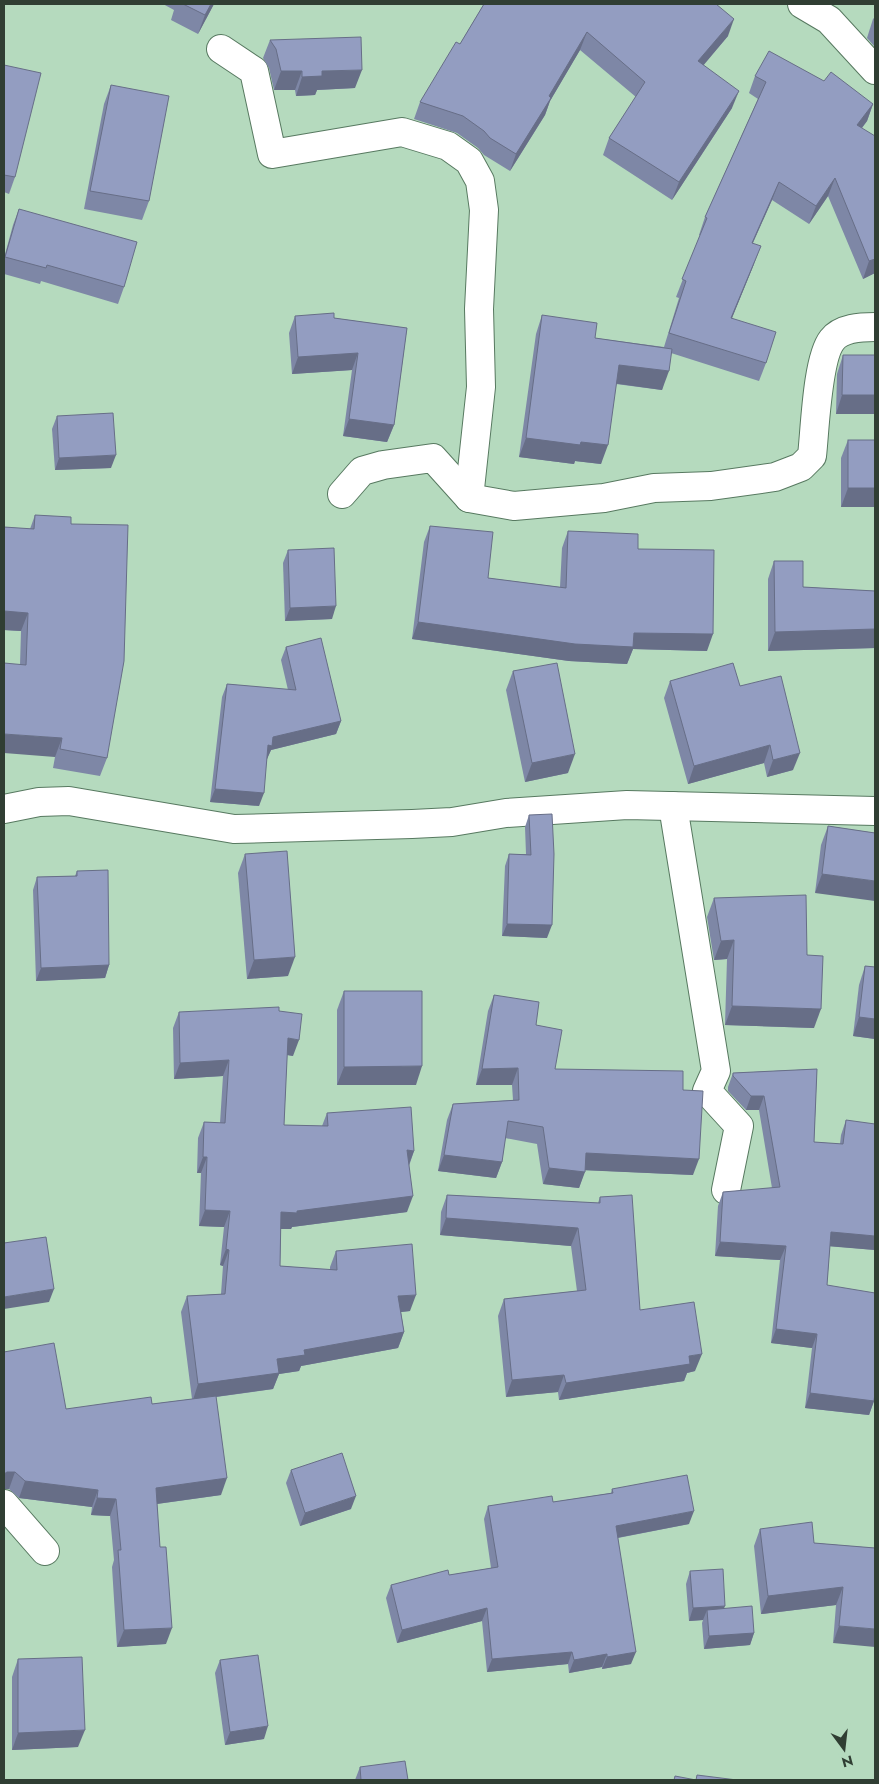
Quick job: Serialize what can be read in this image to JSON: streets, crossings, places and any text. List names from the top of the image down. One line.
{"north":"bottom"}
